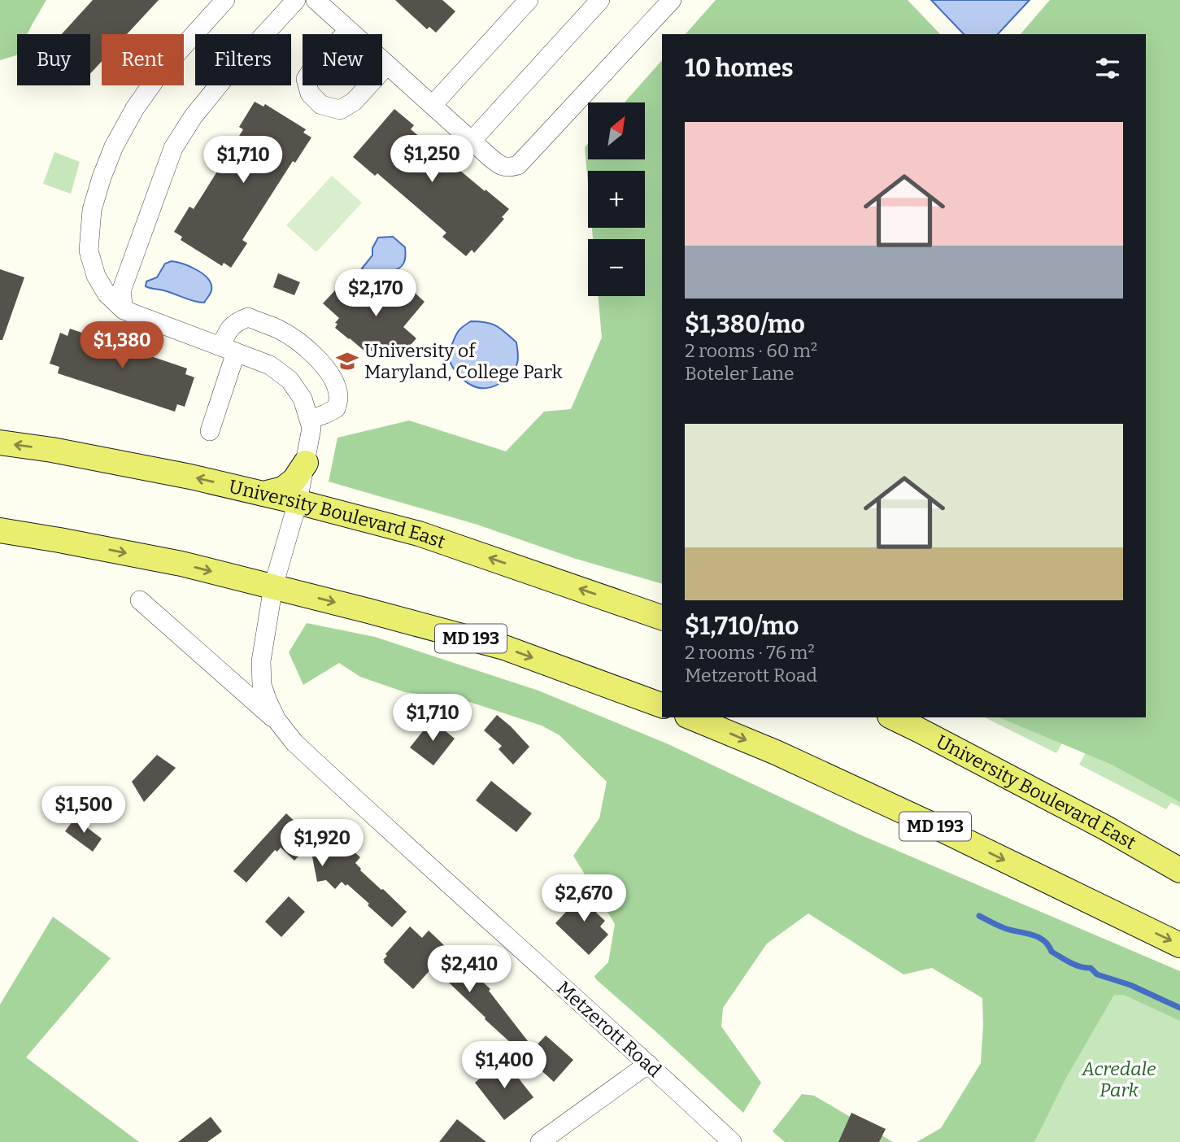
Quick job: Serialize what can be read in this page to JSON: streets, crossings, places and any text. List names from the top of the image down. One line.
{"streets":{"main road":["University Boulevard East","MD 193"],"street":["Metzerott Road"]},"crossings":[["University Boulevard East","Metzerott Road"],["MD 193","Metzerott Road"]],"parks":["Acredale Park"],"places":{"school or university":["University of Maryland, College Park"]},"north":"top right","page":{"chip":["Buy","Rent","Filters","New"],"heading":"10 homes","map_buttons":["+","−"],"list":[{"name":"$1,380/mo","note":"2 rooms · 60 m² · Boteler Lane"},{"name":"$1,710/mo","note":"2 rooms · 76 m² · Metzerott Road"}],"price":["$1,250","$1,710","$2,170","$1,380","$1,710","$1,500","$1,920","$2,670","$2,410","$1,400"]}}
